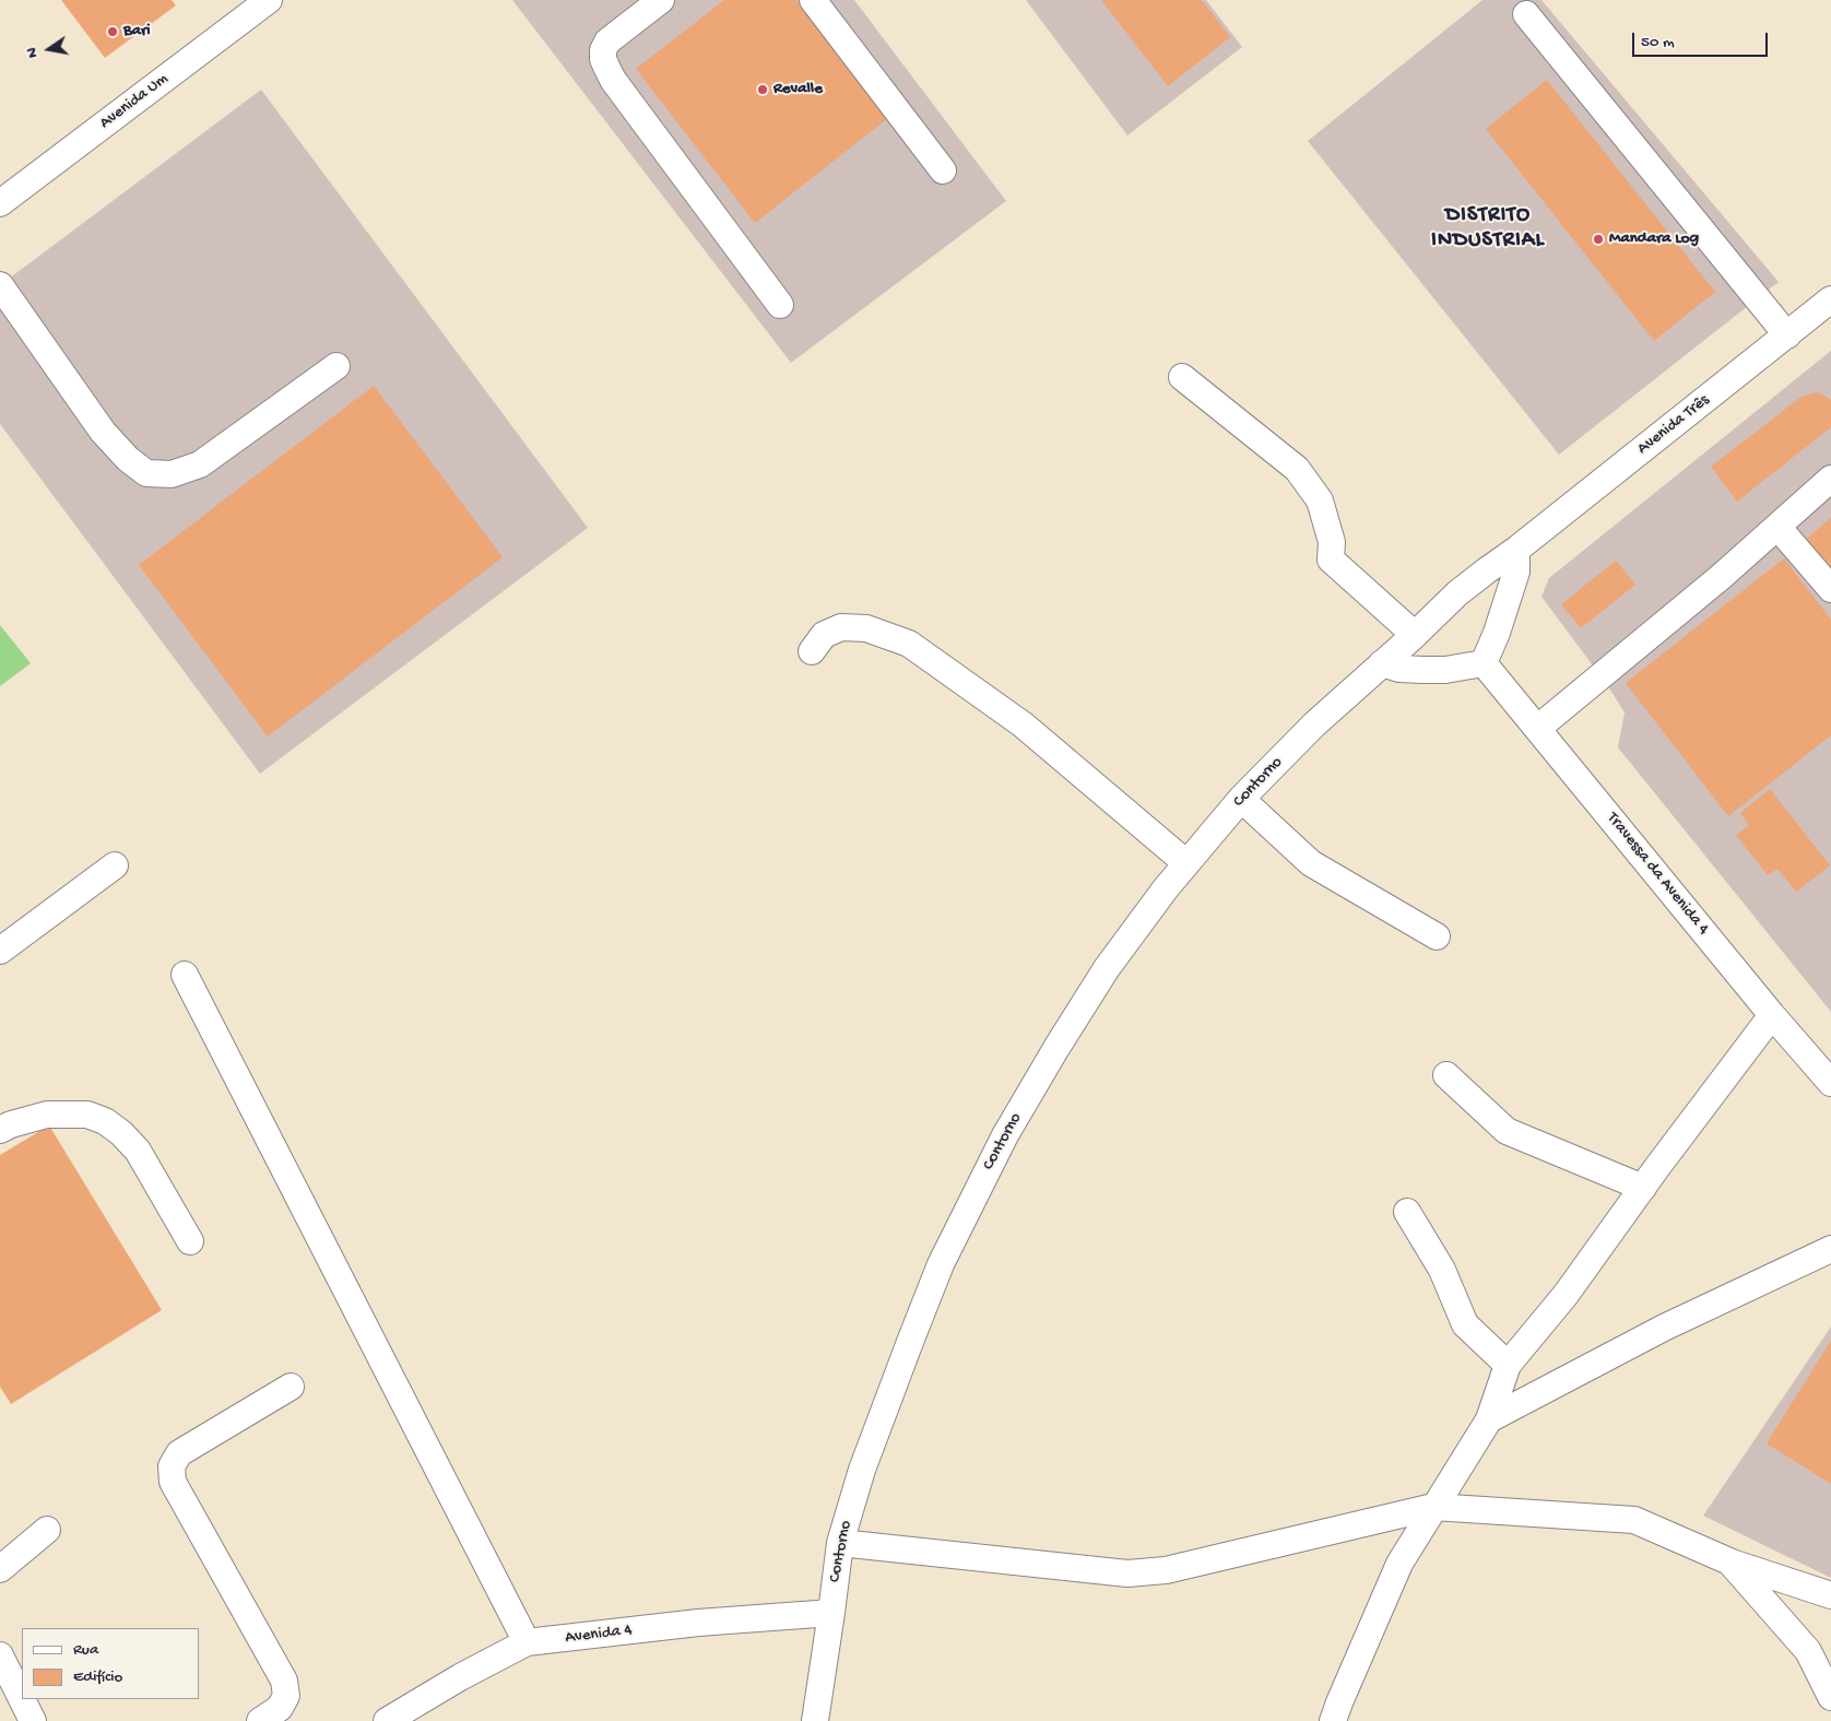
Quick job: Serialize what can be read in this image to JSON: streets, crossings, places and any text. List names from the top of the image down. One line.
{"streets":{"street":["Avenida Um","Avenida Três","Contorno","Travessa da Avenida 4","Avenida 4"]},"crossings":[["Avenida Três","Contorno"],["Contorno","Avenida 4"]],"districts":["DISTRITO INDUSTRIAL"],"places":["Bari","Revalle","Mandara Log"],"legend":["Rua","Edifício"],"scale_bar":"50 m","north":"left"}
